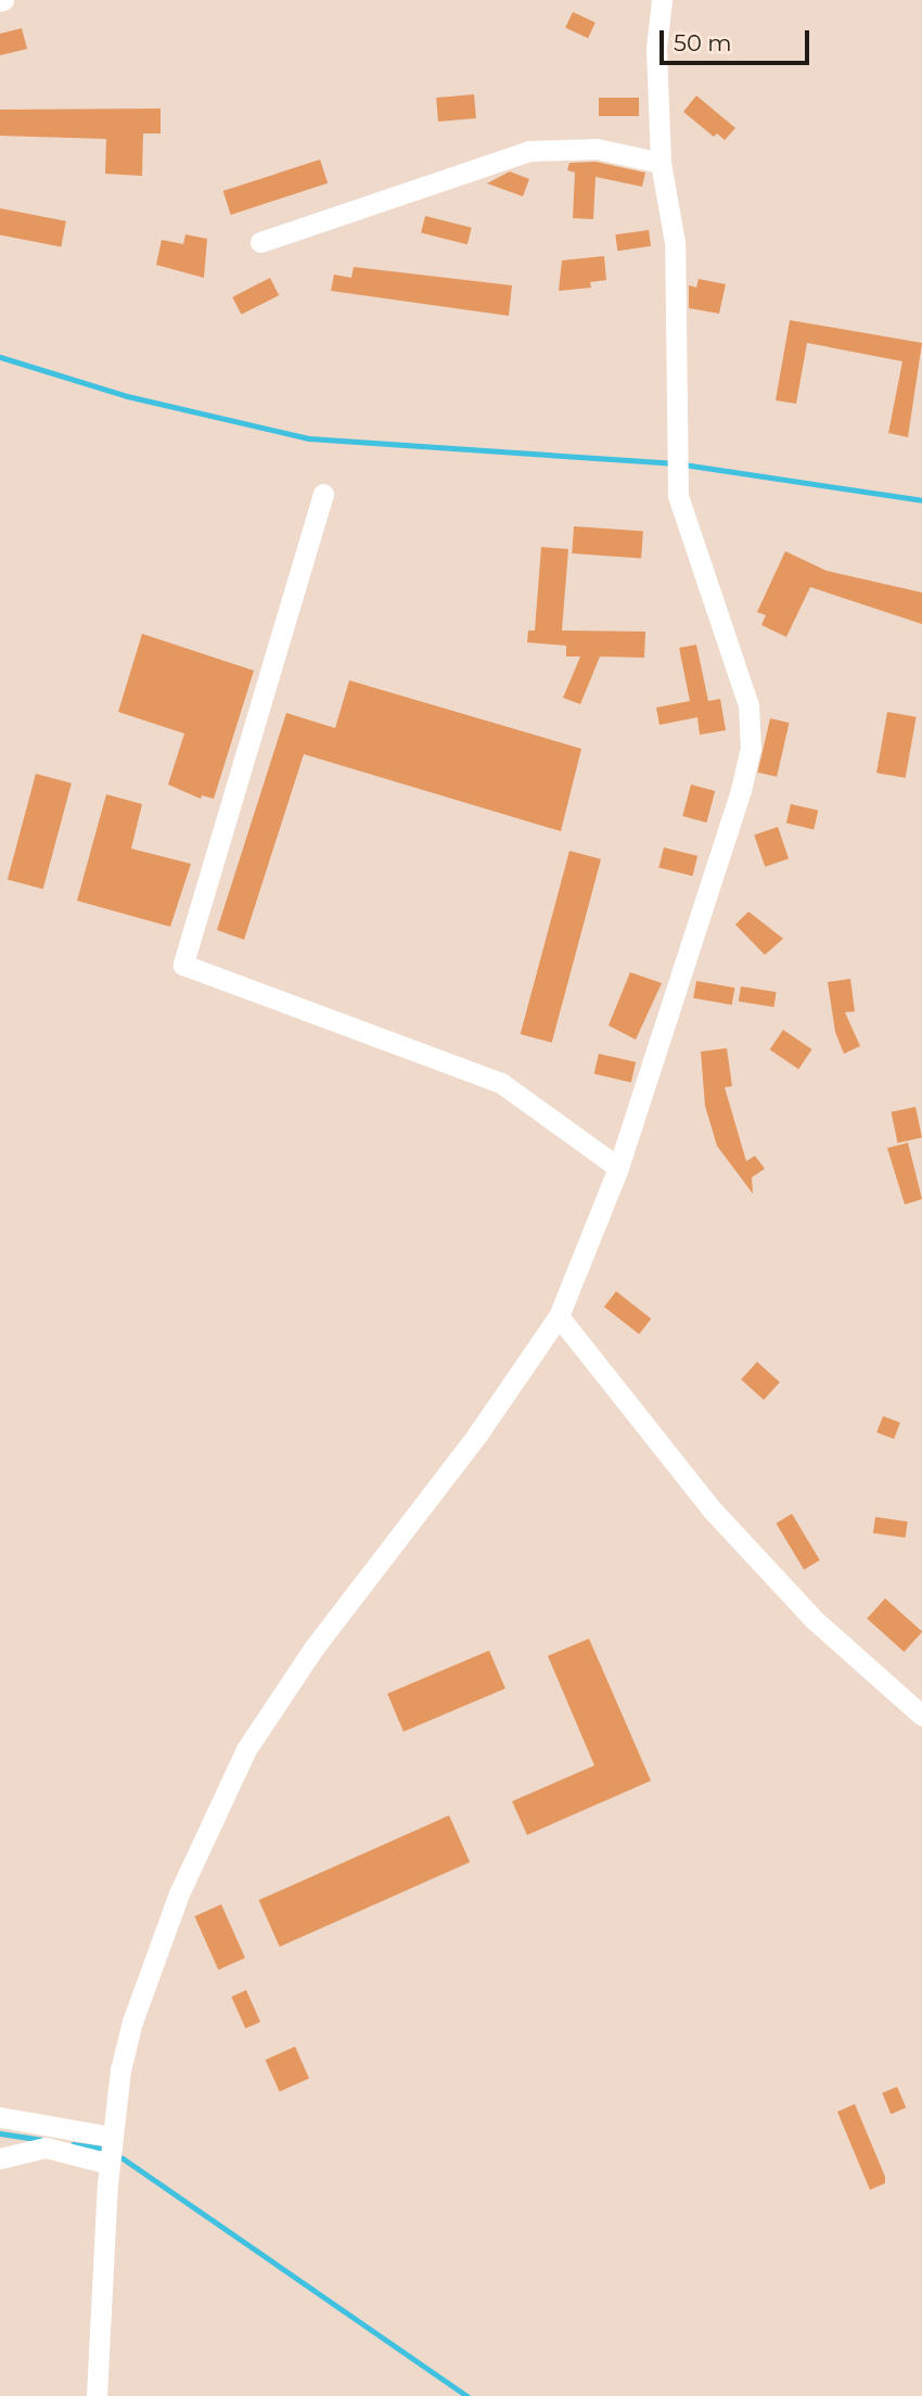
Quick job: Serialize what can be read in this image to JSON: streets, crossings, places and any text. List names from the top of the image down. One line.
{"scale_bar":"50 m"}
